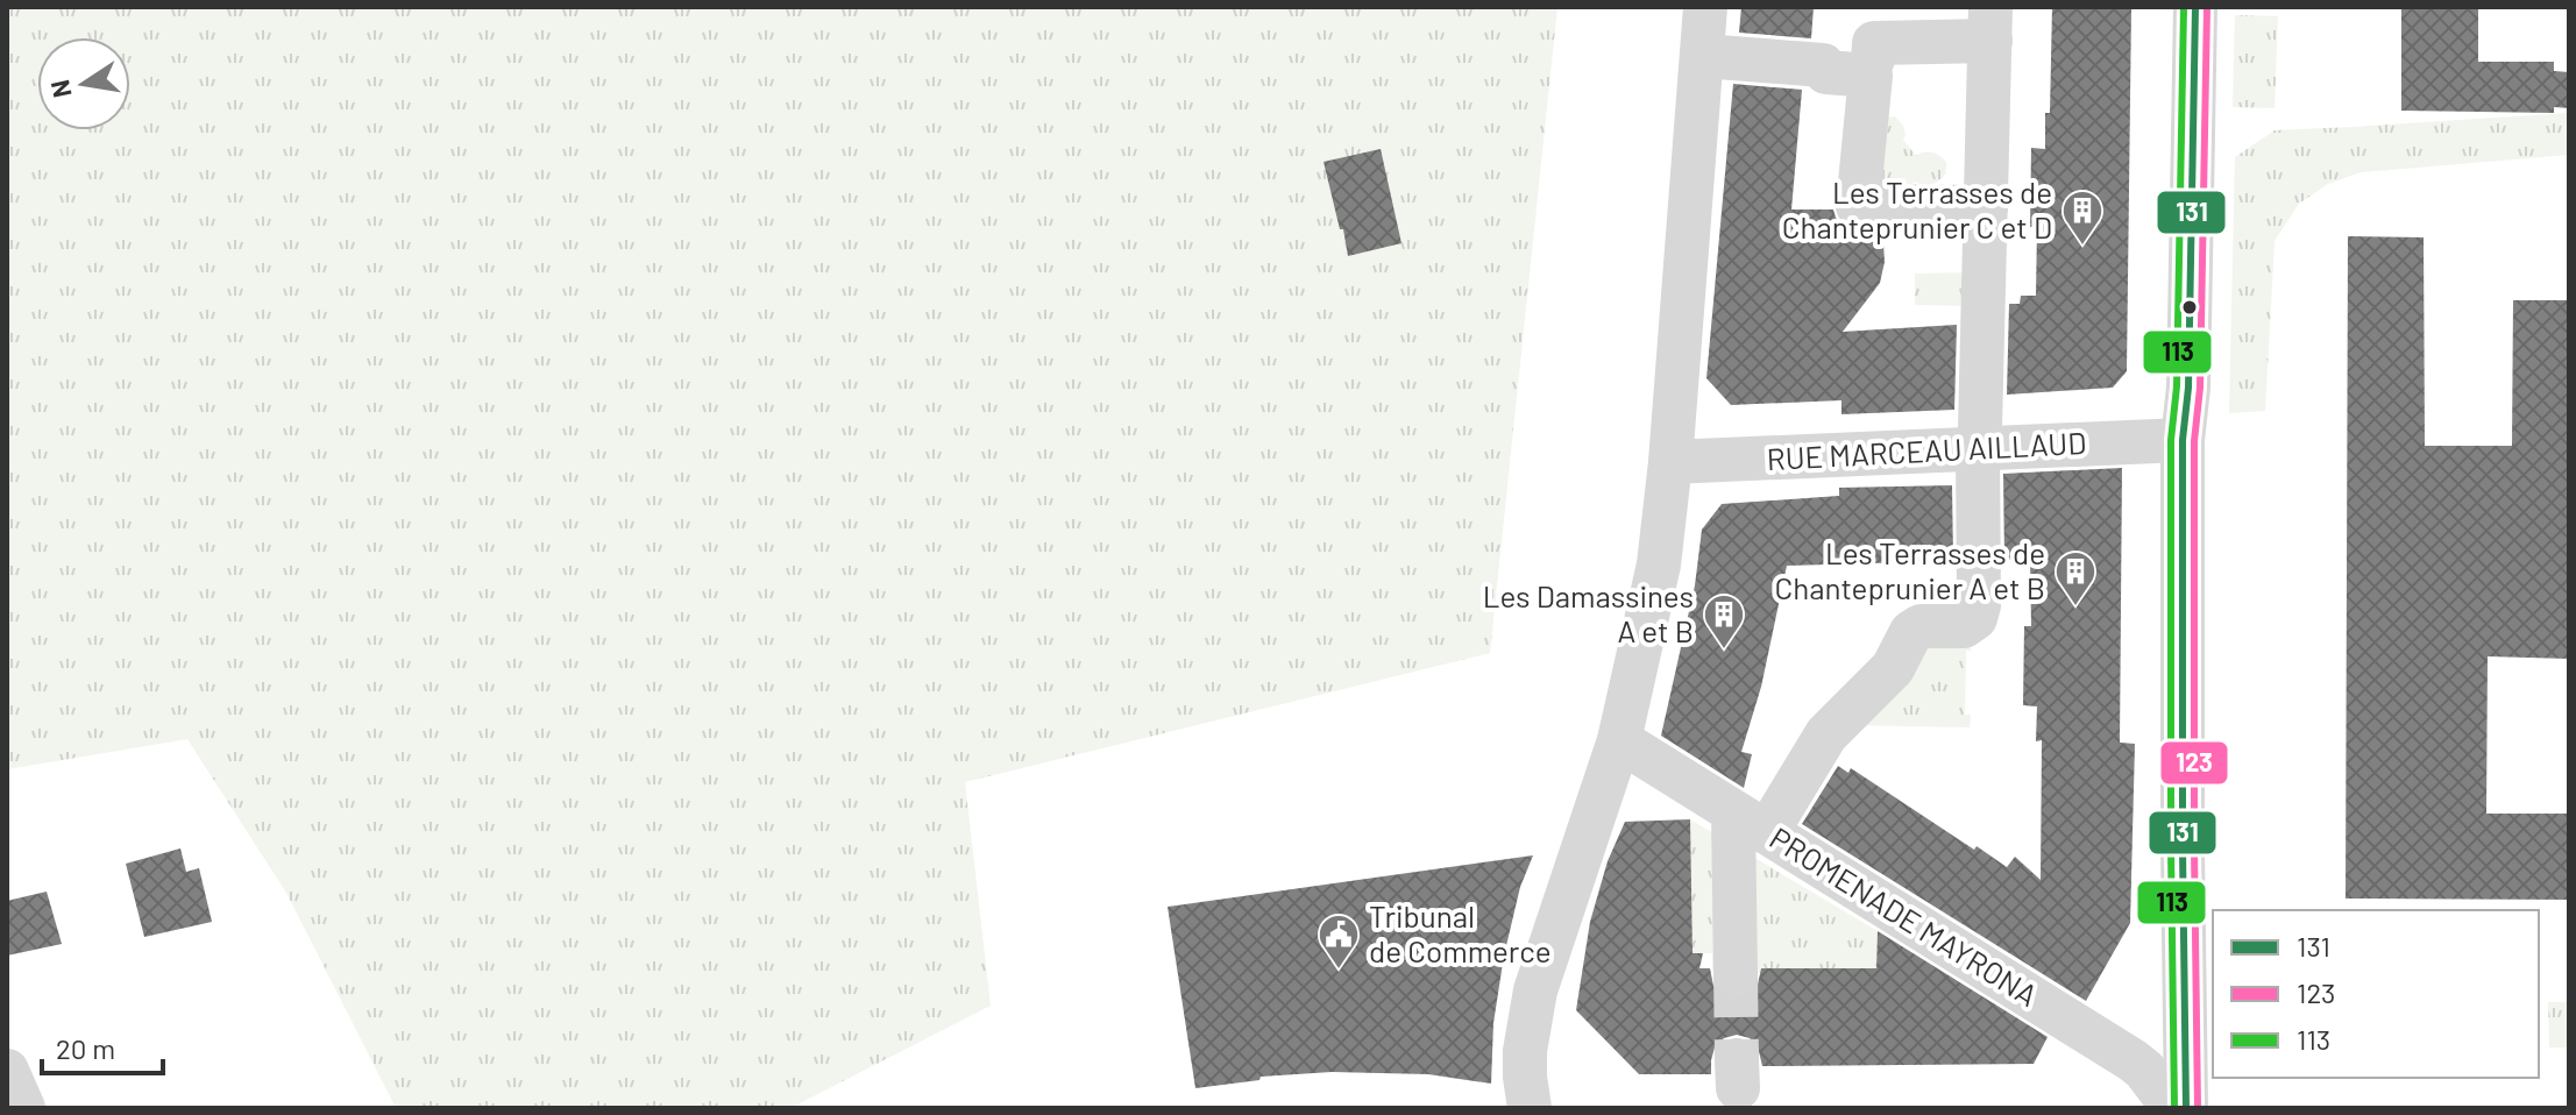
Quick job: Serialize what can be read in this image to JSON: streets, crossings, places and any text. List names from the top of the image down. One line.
{"streets":{"street":["RUE MARCEAU AILLAUD","PROMENADE MAYRONA"]},"places":{"building":["Les Terrasses de Chanteprunier C et D","Les Terrasses de Chanteprunier A et B","Les Damassines A et B"],"public building":["Tribunal de Commerce"]},"lines":["transit line 131","transit line 123","transit line 113"],"legend":["131","123","113"],"scale_bar":"20 m","north":"left"}
